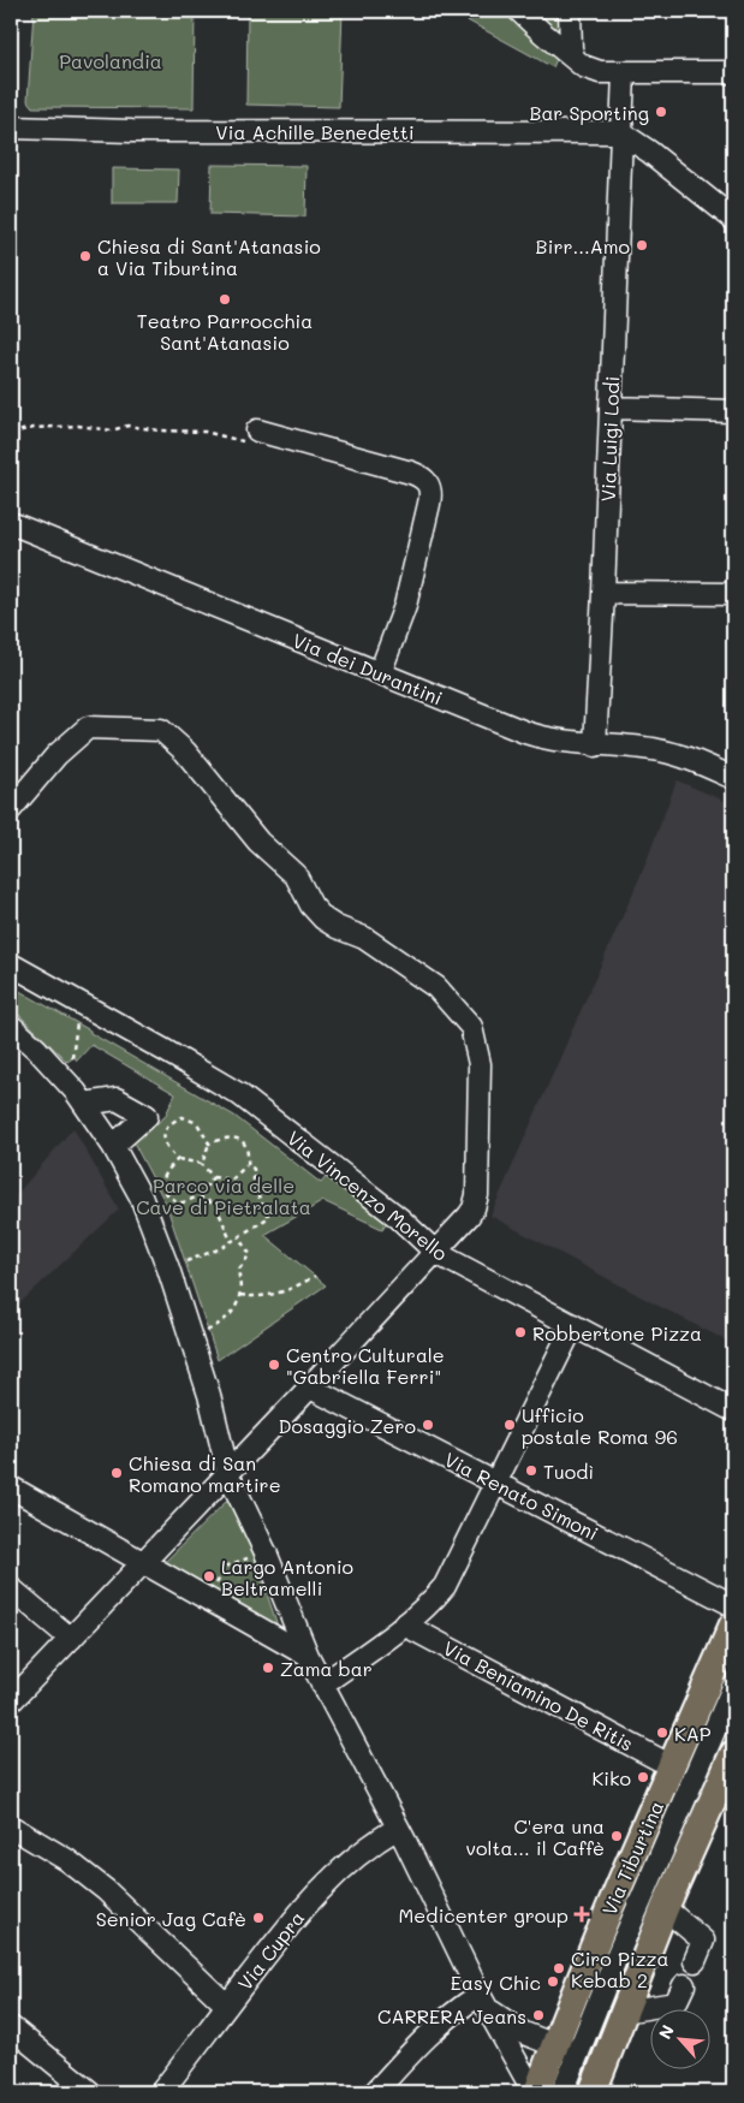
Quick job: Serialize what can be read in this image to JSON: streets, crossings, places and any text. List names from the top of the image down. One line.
{"streets":{"main road":["Via Tiburtina"],"street":["Via Achille Benedetti","Via Luigi Lodi","Via dei Durantini","Via Vincenzo Morello","Via Renato Simoni","Via Beniamino De Ritis","Via Cupra"]},"crossings":[["Via Achille Benedetti","Via Luigi Lodi"],["Via Luigi Lodi","Via dei Durantini"],["Via Beniamino De Ritis","Via Tiburtina"]],"parks":["Pavolandia","Parco via delle Cave di Pietralata"],"places":{"other":["Bar Sporting","Birr...Amo","Chiesa di Sant'Atanasio a Via Tiburtina","Teatro Parrocchia Sant'Atanasio","Robbertone Pizza","Centro Culturale \"Gabriella Ferri\"","Dosaggio Zero","Ufficio postale Roma 96","Tuodì","Chiesa di San Romano martire","Largo Antonio Beltramelli","Zama bar","KAP","Kiko","C'era una volta... il Caffè","Senior Jag Cafè","Ciro Pizza Kebab 2","Easy Chic","CARRERA Jeans"],"health":["Medicenter group"]},"north":"top left"}
